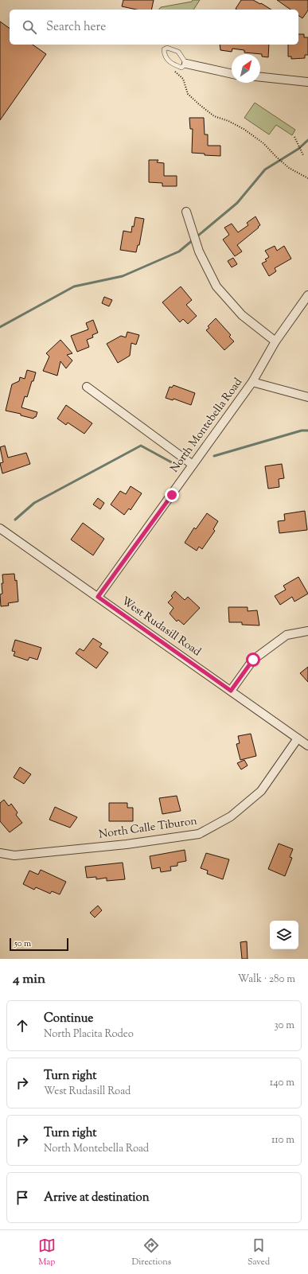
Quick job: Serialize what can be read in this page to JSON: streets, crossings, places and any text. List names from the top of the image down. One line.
{"streets":{"street":["North Montebella Road","West Rudasill Road","North Calle Tiburon"]},"crossings":[["North Montebella Road","West Rudasill Road"],["West Rudasill Road","North Calle Tiburon"]],"scale_bar":"50 m","north":"top right","page":{"search":"Search here","scale":"50 m","heading":["4 min","Walk · 280 m"],"list":[["Continue","North Placita Rodeo","30 m"],["Turn right","West Rudasill Road","140 m"],["Turn right","North Montebella Road","110 m"],"Arrive at destination"],"nav":["Map","Directions","Saved"]}}
